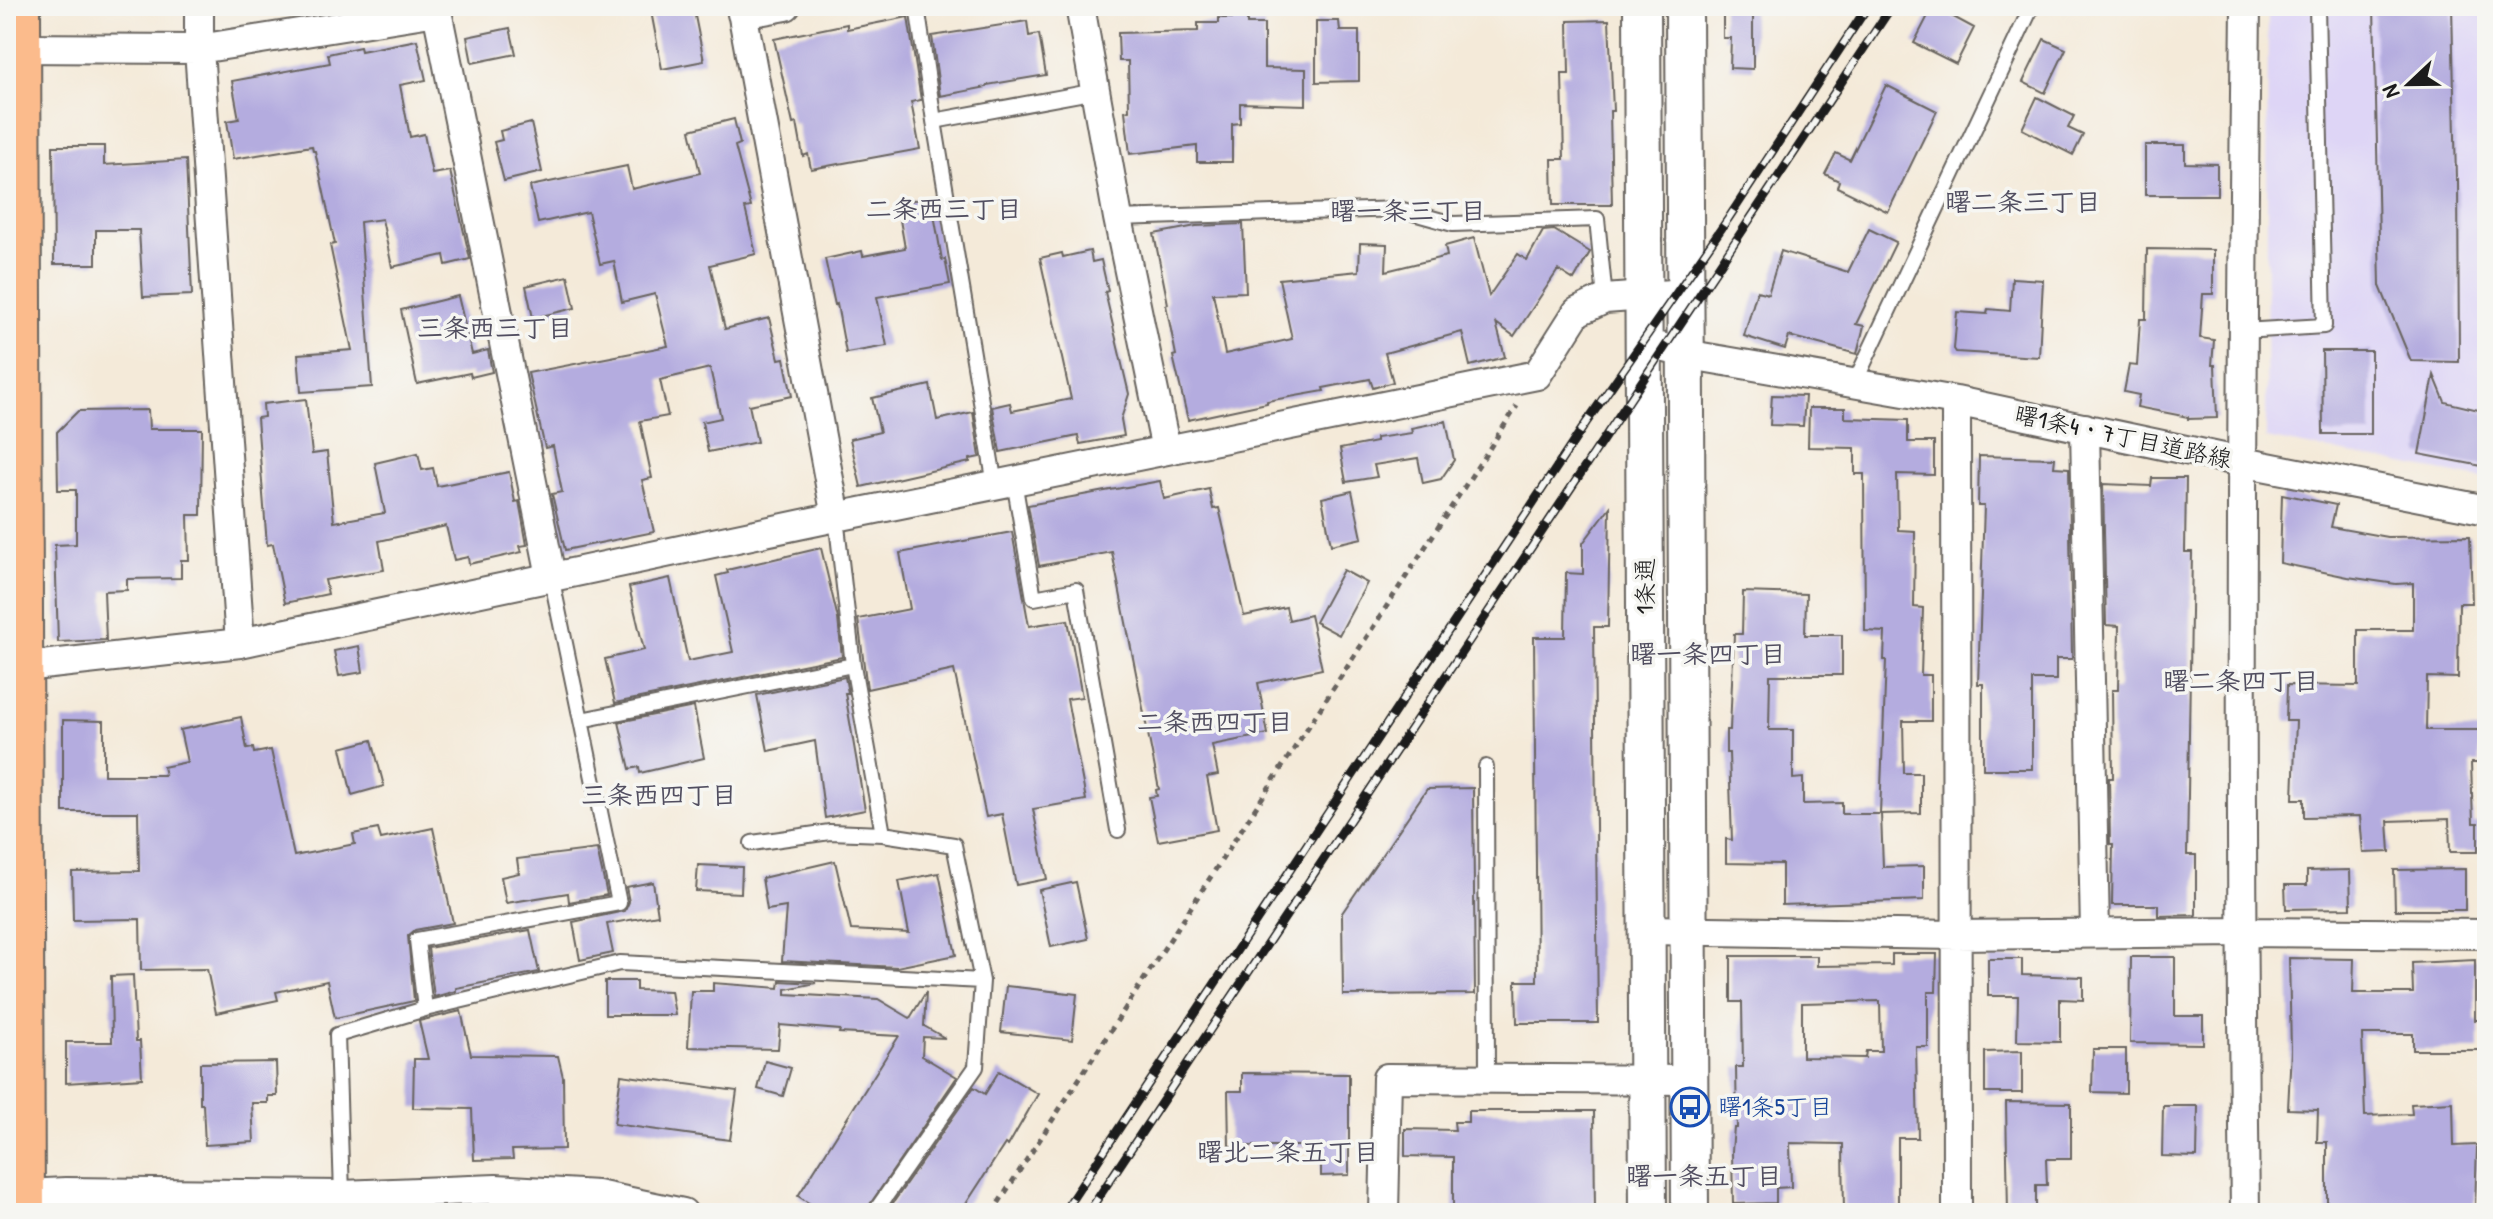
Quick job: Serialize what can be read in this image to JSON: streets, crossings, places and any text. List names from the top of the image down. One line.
{"streets":{"street":["曙1条4・7丁目道路線","1条通"]},"crossings":[["曙1条4・7丁目道路線","1条通"]],"districts":["曙二条三丁目","二条西三丁目","曙一条三丁目","三条西三丁目","曙一条四丁目","曙二条四丁目","二条西四丁目","三条西四丁目","曙北二条五丁目","曙一条五丁目"],"places":{"bus stop":["曙1条5丁目"]},"north":"left"}
